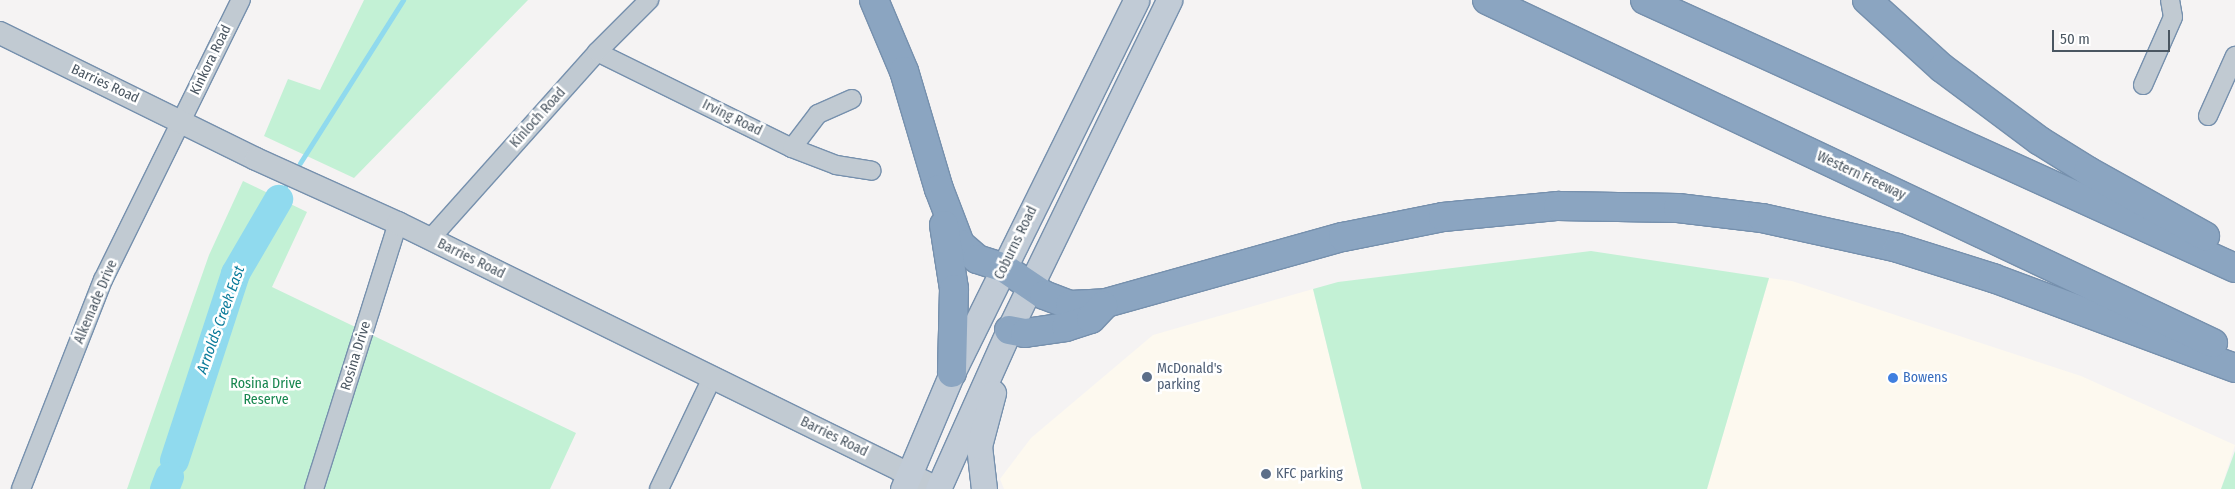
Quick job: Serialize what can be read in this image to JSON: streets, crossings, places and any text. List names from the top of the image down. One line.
{"streets":{"highway":["Western Freeway"],"main road":["Coburns Road"],"street":["Kinkora Road","Barries Road","Kinloch Road","Irving Road","Alkemade Drive","Rosina Drive"]},"crossings":[["Kinkora Road","Barries Road"],["Kinkora Road","Alkemade Drive"],["Barries Road","Kinloch Road"],["Barries Road","Coburns Road"],["Barries Road","Alkemade Drive"],["Barries Road","Rosina Drive"],["Kinloch Road","Irving Road"]],"water":["Arnolds Creek East"],"parks":["Rosina Drive Reserve"],"places":["McDonald's parking","Bowens","KFC parking"],"scale_bar":"50 m"}
